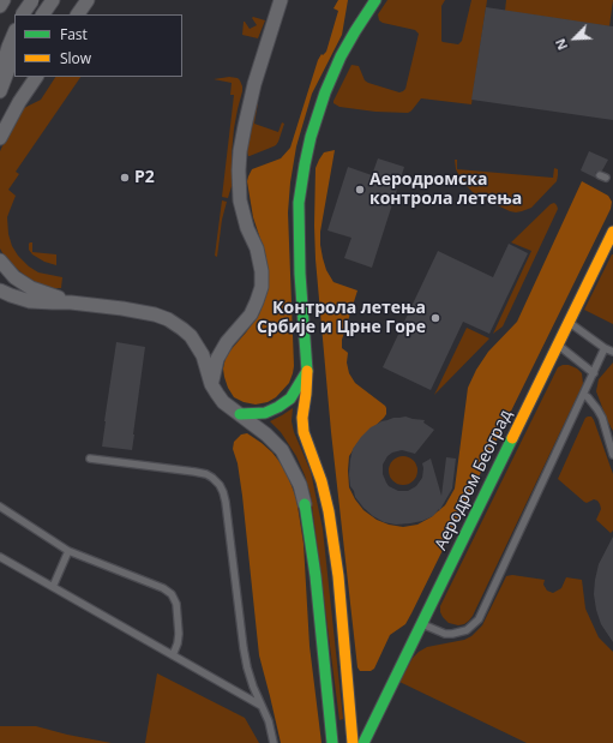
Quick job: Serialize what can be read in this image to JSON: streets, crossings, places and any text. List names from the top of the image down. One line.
{"streets":{"street":["Аеродром Београд"]},"places":["P2","Аеродромска контрола летења","Контрола летења Србије и Црне Горе"],"legend":["Fast","Slow"],"north":"bottom left"}
